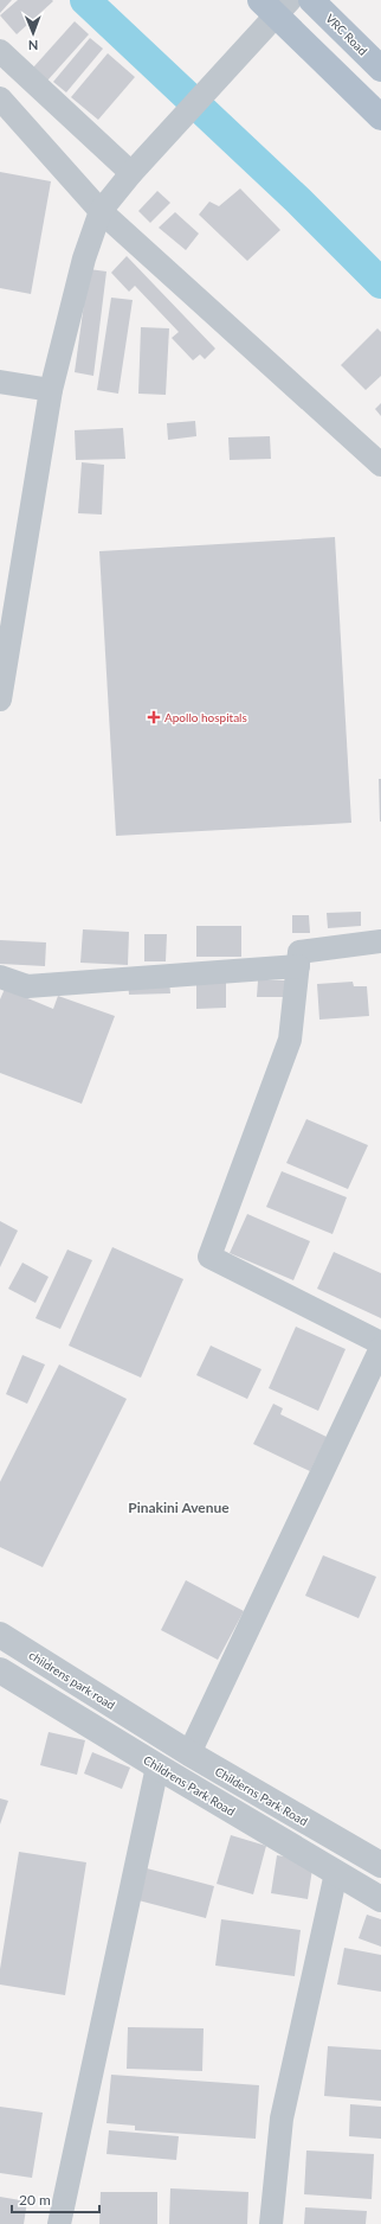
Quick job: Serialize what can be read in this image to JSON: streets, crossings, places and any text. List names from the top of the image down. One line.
{"streets":{"main road":["VRC Road"],"street":["childrens park road","Childrens Park Road","Childerns Park Road"]},"crossings":[["childrens park road","Childerns Park Road"]],"districts":["Pinakini Avenue"],"places":{"health":["Apollo hospitals"]},"scale_bar":"20 m","north":"bottom"}
